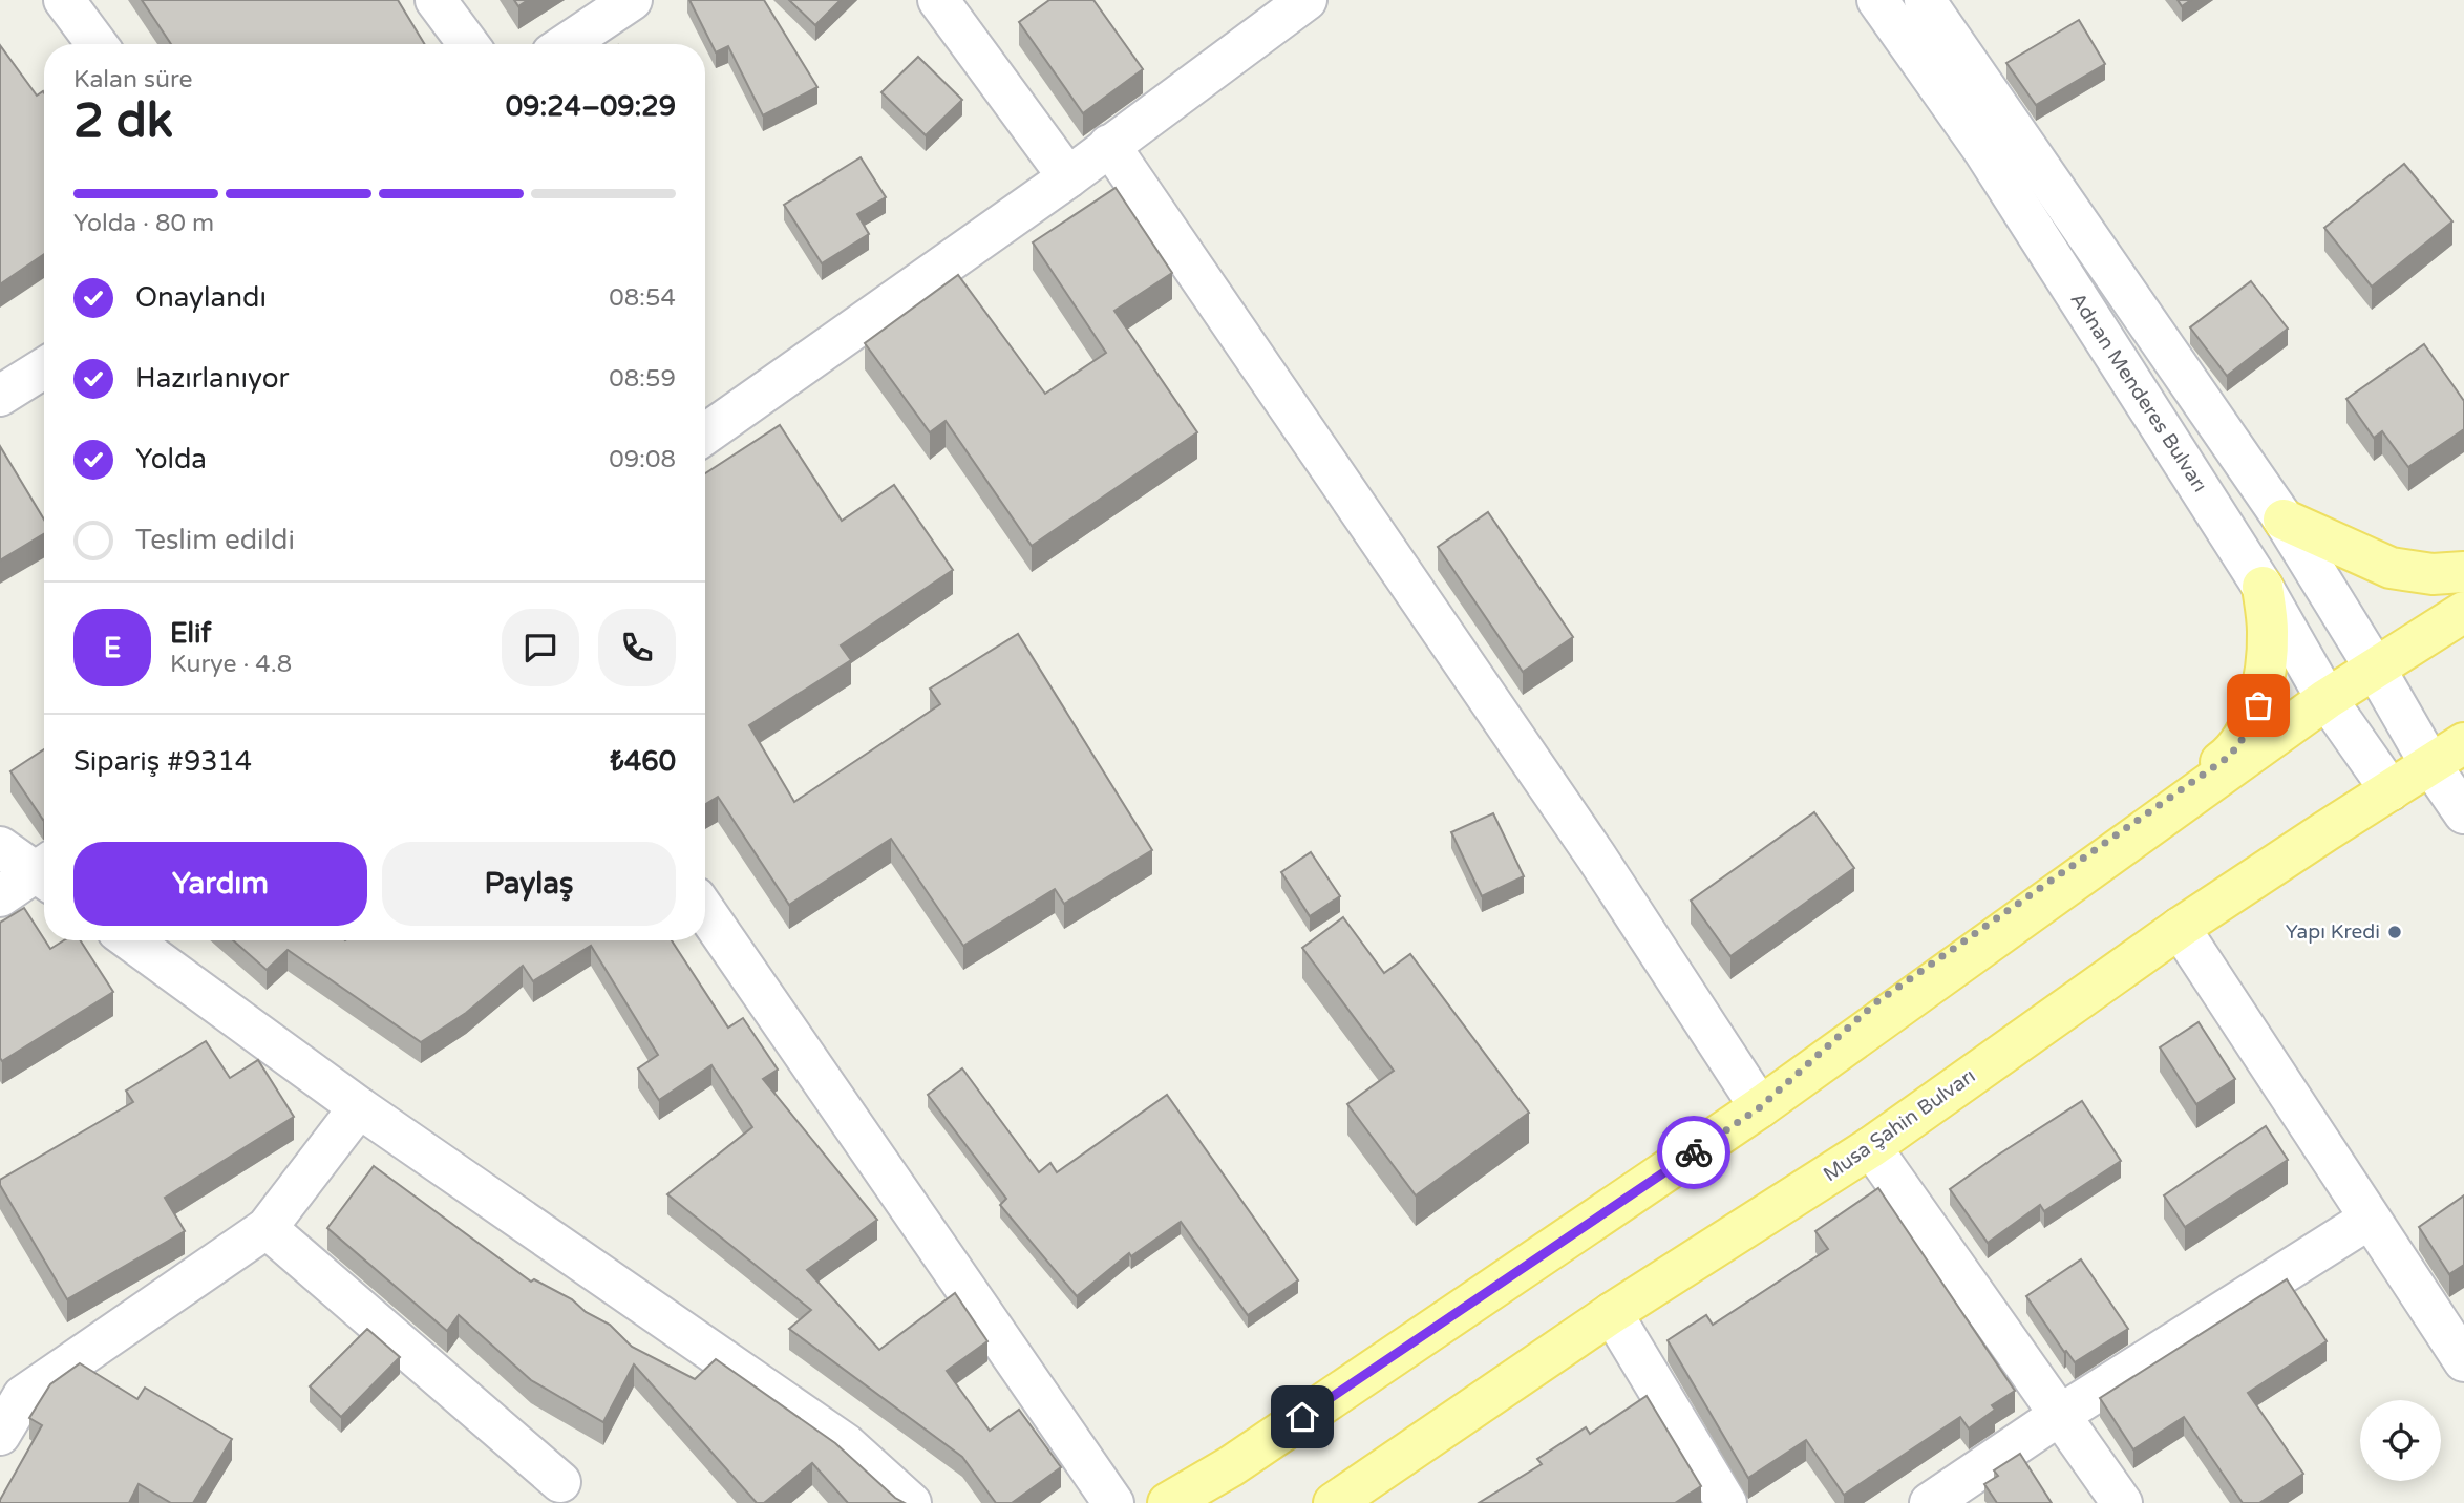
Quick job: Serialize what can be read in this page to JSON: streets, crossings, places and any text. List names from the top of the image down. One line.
{"streets":{"main road":["Musa Şahin Bulvarı"],"street":["Adnan Menderes Bulvarı"]},"crossings":[["Adnan Menderes Bulvarı","Musa Şahin Bulvarı"]],"places":["Yapı Kredi"],"page":{"heading":["2 dk","Kalan süre","09:24–09:29"],"panel":["Elif","Kurye · 4.8","Sipariş #9314","₺460"],"bar":"Yolda · 80 m","list":[["Onaylandı","08:54"],["Hazırlanıyor","08:59"],["Yolda","09:08"],"Teslim edildi"],"round":"E","buttons":["Yardım","Paylaş"]}}
